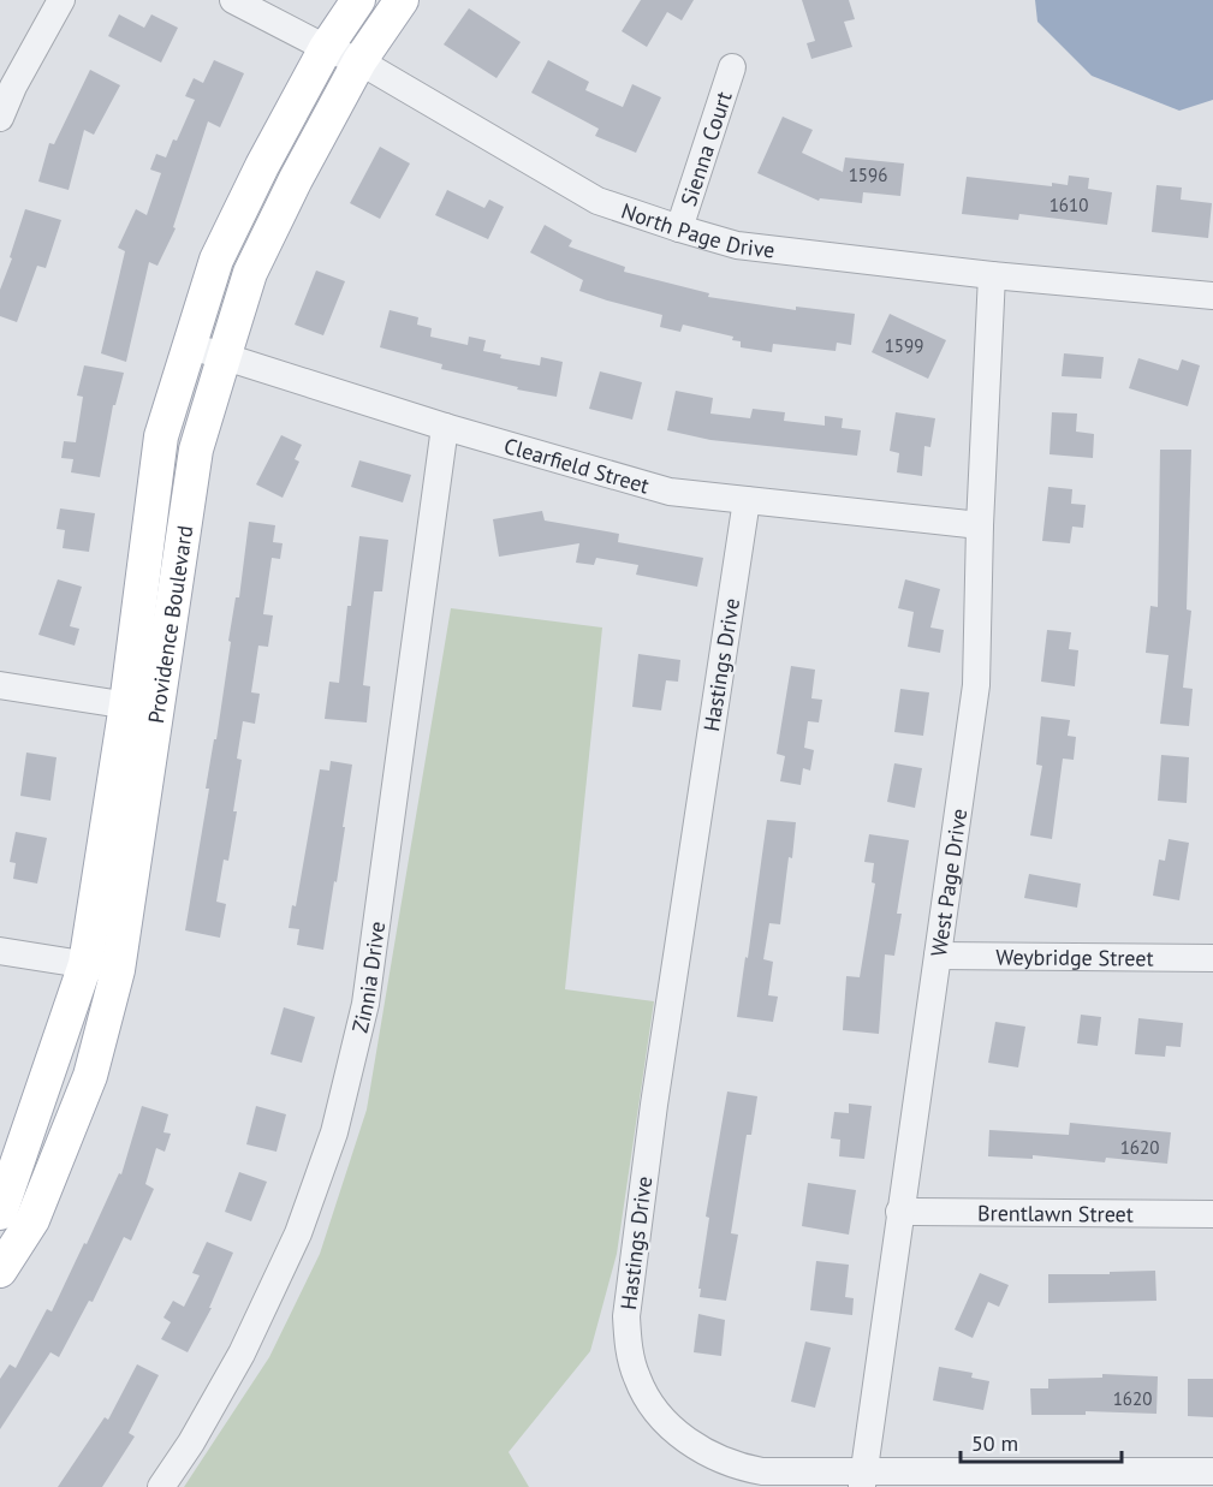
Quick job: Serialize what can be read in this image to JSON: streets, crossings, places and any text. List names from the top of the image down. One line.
{"streets":{"main road":["Providence Boulevard"],"street":["Sienna Court","North Page Drive","Clearfield Street","Hastings Drive","West Page Drive","Weybridge Street","Zinnia Drive","Brentlawn Street"]},"crossings":[["Sienna Court","North Page Drive"],["North Page Drive","Providence Boulevard"],["North Page Drive","West Page Drive"],["Clearfield Street","Providence Boulevard"],["Clearfield Street","Hastings Drive"],["Clearfield Street","West Page Drive"],["Clearfield Street","Zinnia Drive"],["Hastings Drive","West Page Drive"],["West Page Drive","Weybridge Street"],["West Page Drive","Brentlawn Street"]],"house_numbers":["1596","1610","1599","1620","1620"],"scale_bar":"50 m"}
